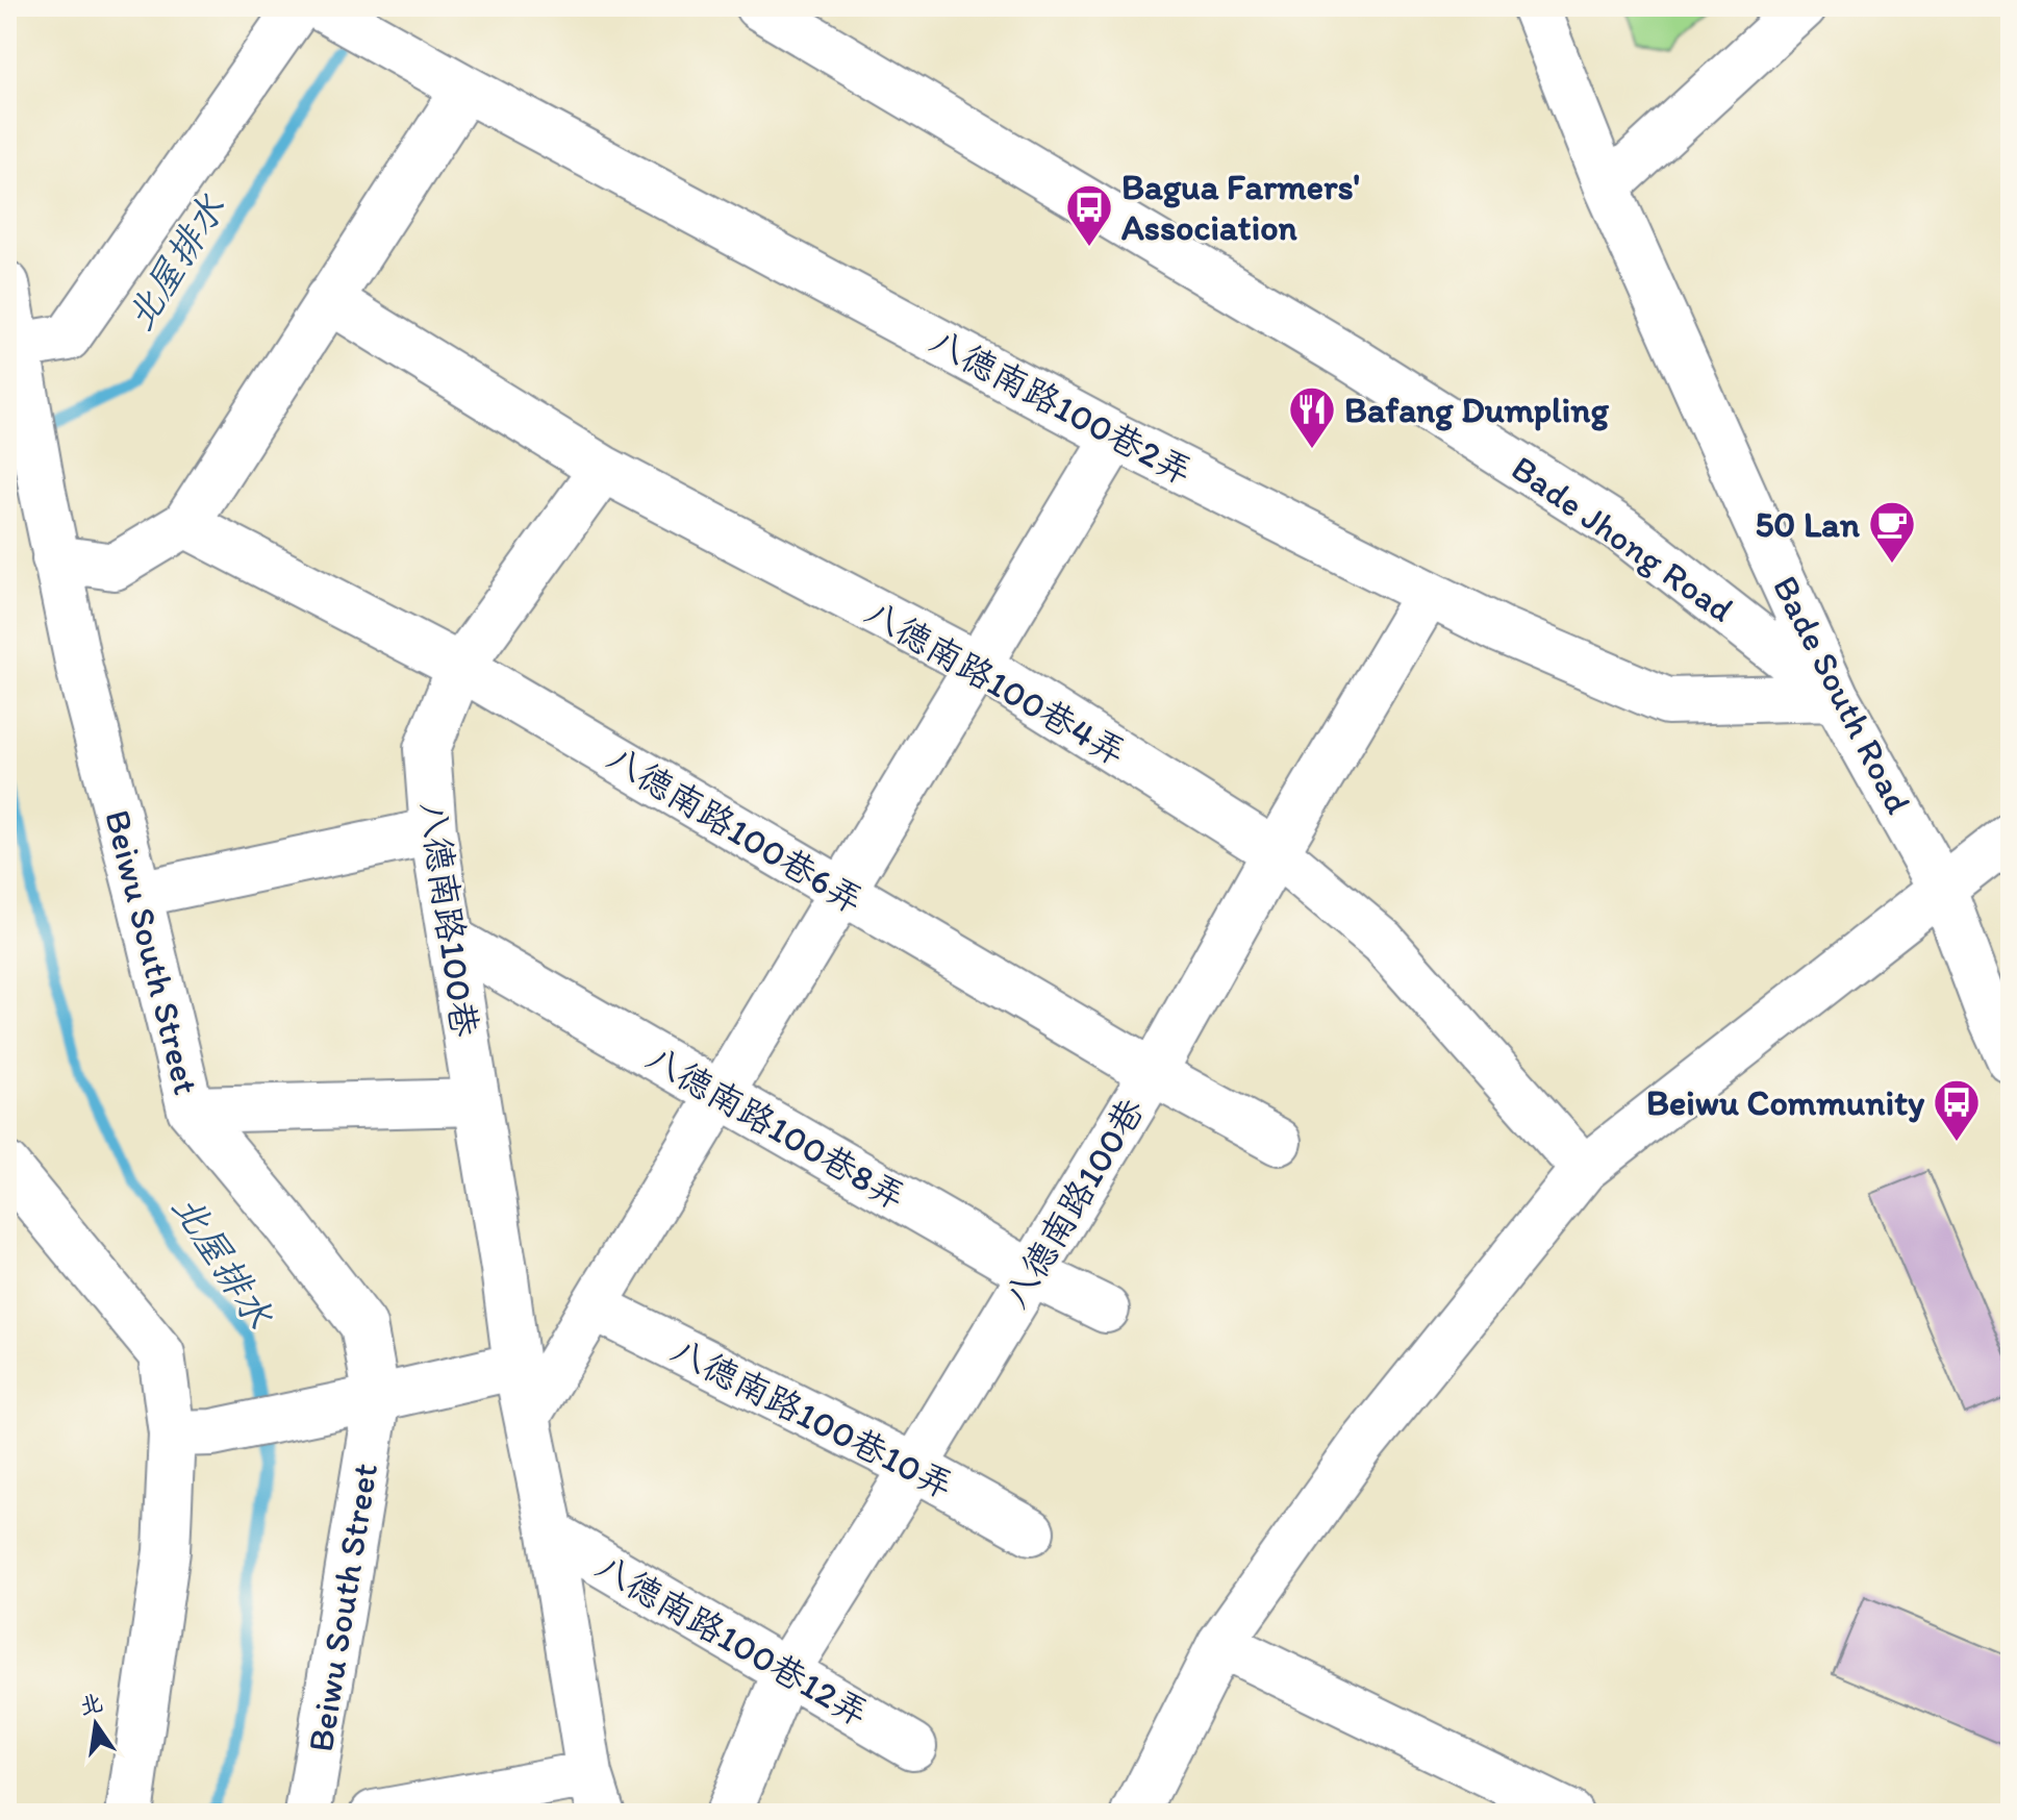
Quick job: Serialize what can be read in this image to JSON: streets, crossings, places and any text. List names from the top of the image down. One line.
{"streets":{"street":["八德南路100巷2弄","Bade Jhong Road","八德南路100巷4弄","Bade South Road","八德南路100巷6弄","八德南路100巷","Beiwu South Street","八德南路100巷8弄","八德南路100巷10弄","八德南路100巷12弄"]},"crossings":[["八德南路100巷2弄","Bade Jhong Road"],["八德南路100巷2弄","Bade South Road"],["八德南路100巷2弄","八德南路100巷"],["Bade Jhong Road","Bade South Road"],["八德南路100巷4弄","八德南路100巷"],["八德南路100巷6弄","八德南路100巷"],["八德南路100巷","八德南路100巷8弄"],["八德南路100巷","八德南路100巷10弄"],["八德南路100巷","八德南路100巷12弄"]],"water":["北屋排水"],"places":{"bus stop":["Bagua Farmers' Association","Beiwu Community"],"restaurant":["Bafang Dumpling"],"cafe":["50 Lan"]},"north":"top"}
